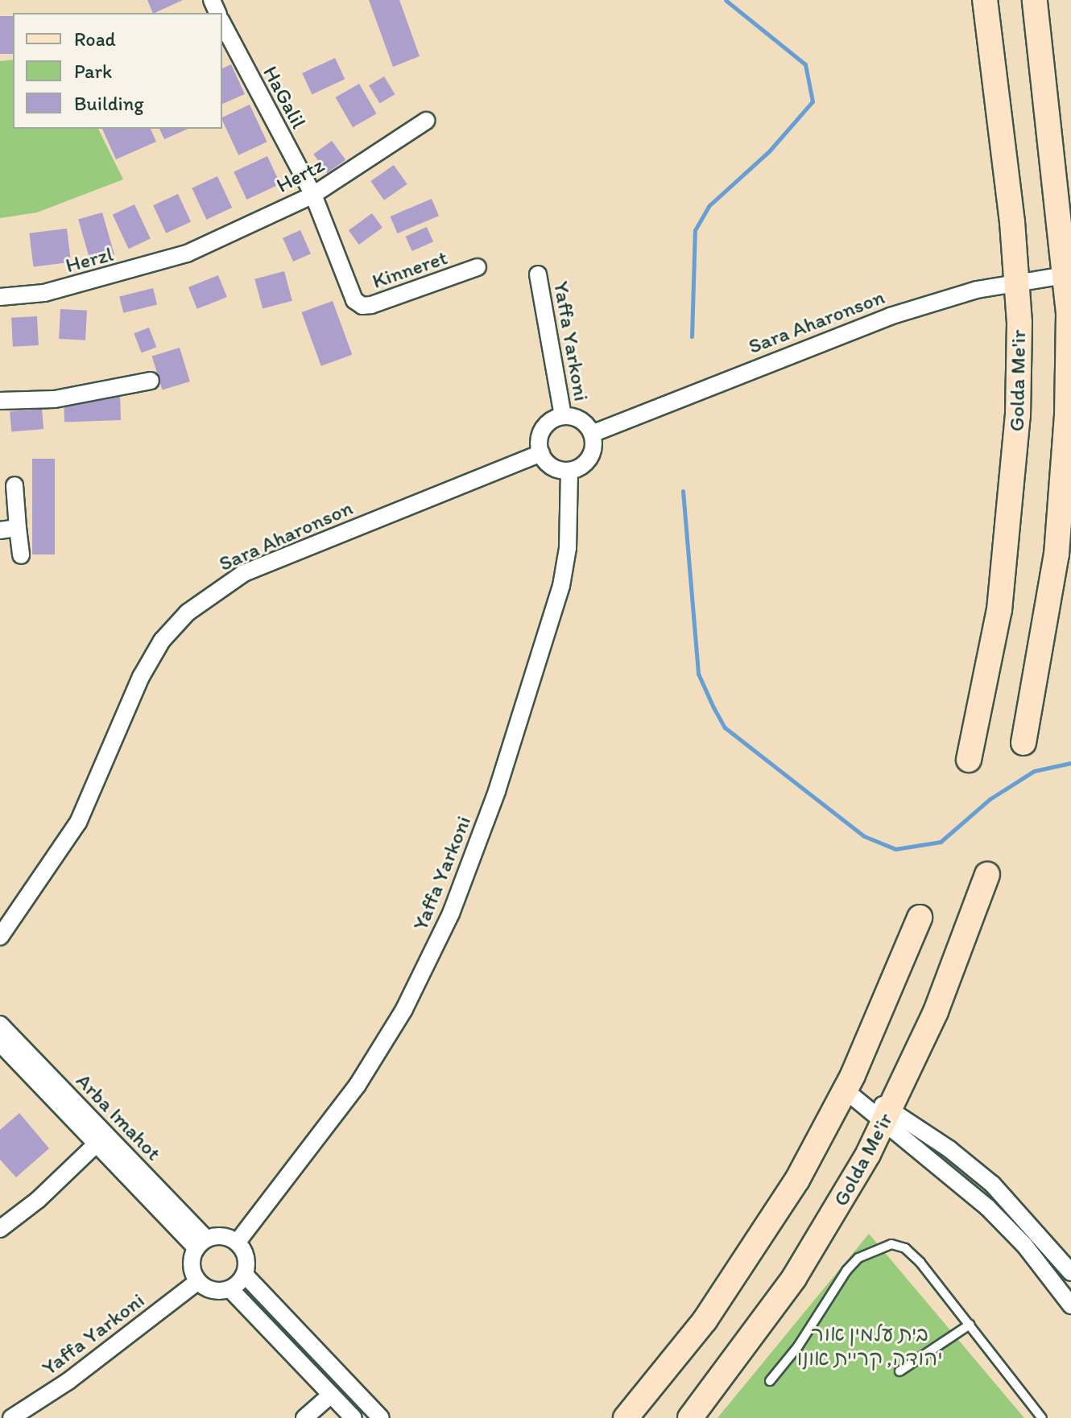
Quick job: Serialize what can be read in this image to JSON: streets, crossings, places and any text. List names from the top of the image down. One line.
{"streets":{"main road":["Golda Me'ir"],"street":["HaGalil","Hertz","Herzl","Kinneret","Sara Aharonson","Yaffa Yarkoni","Arba Imahot"]},"crossings":[["HaGalil","Hertz"],["HaGalil","Kinneret"],["Hertz","Herzl"],["Hertz","Kinneret"],["Sara Aharonson","Yaffa Yarkoni"],["Sara Aharonson","Golda Me'ir"],["Yaffa Yarkoni","Arba Imahot"]],"parks":["בית עלמין אור יהודה, קריית אונו"],"legend":["Road","Park","Building"]}
